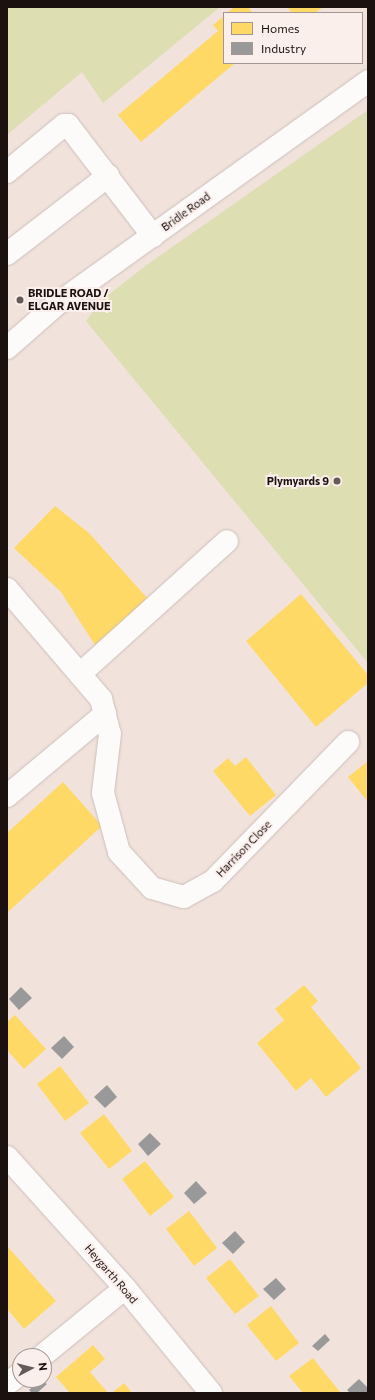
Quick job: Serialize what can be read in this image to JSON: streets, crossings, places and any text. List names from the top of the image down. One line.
{"streets":{"street":["Bridle Road","Harrison Close","Heygarth Road"]},"places":["BRIDLE ROAD / ELGAR AVENUE","Plymyards 9"],"legend":["Homes","Industry"],"north":"right"}
